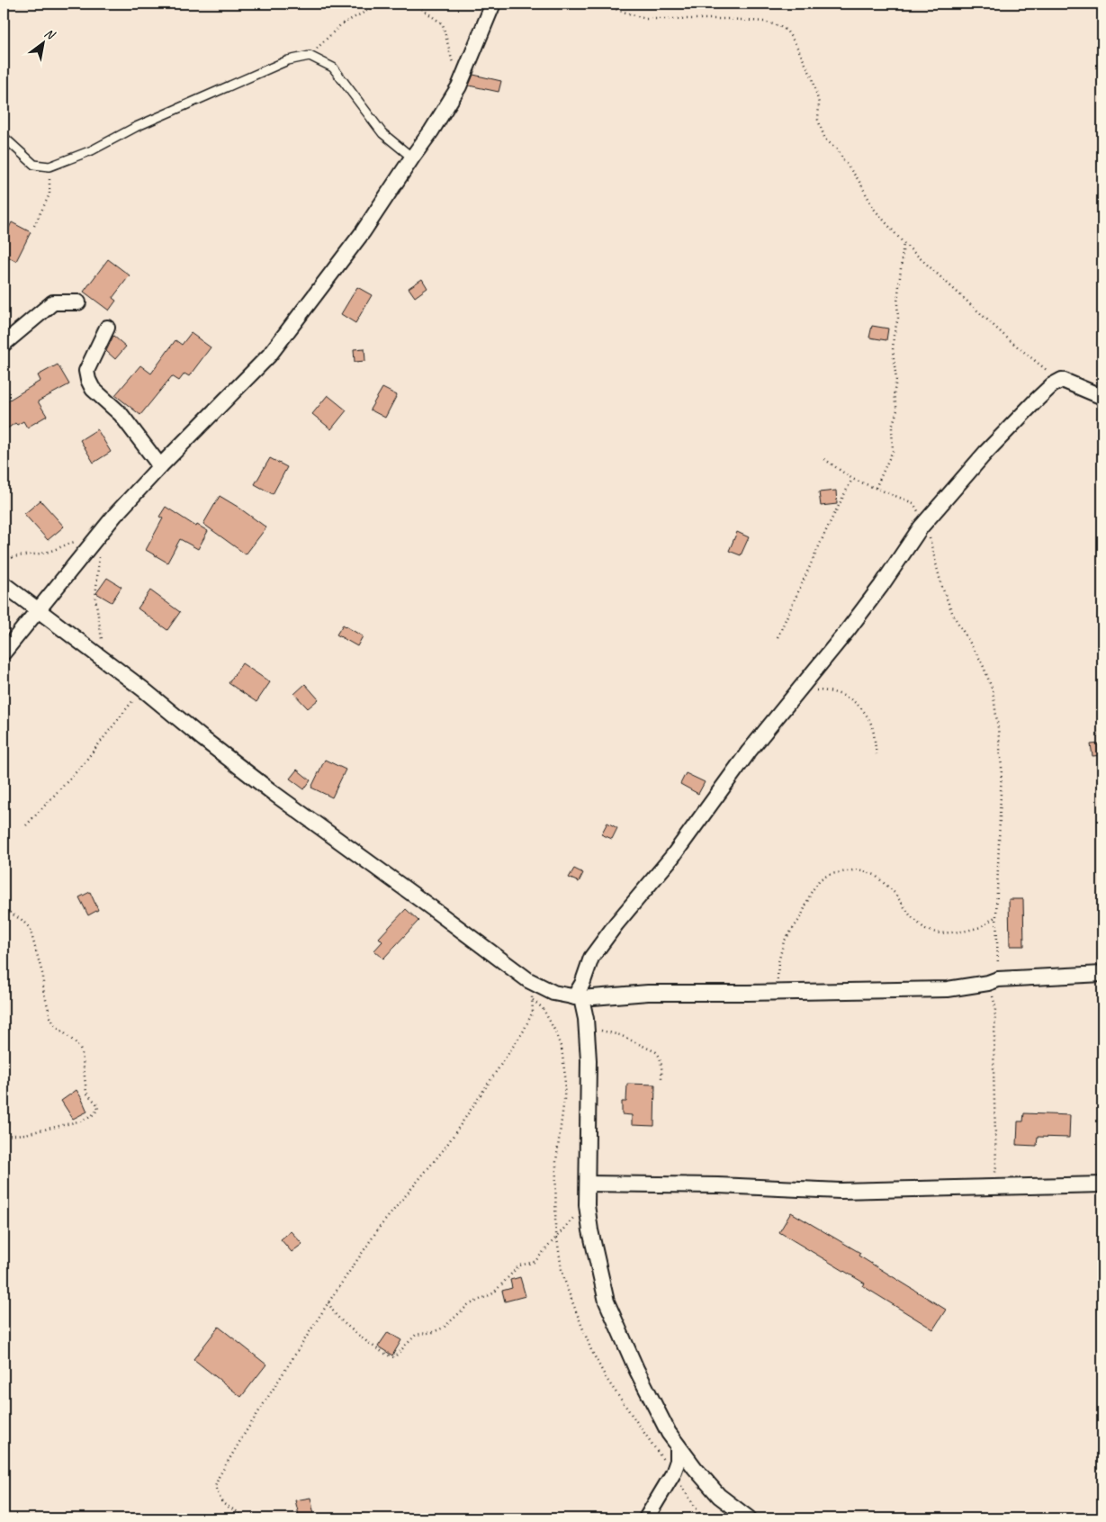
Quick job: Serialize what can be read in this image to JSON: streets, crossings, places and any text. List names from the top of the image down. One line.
{"north":"top right"}
